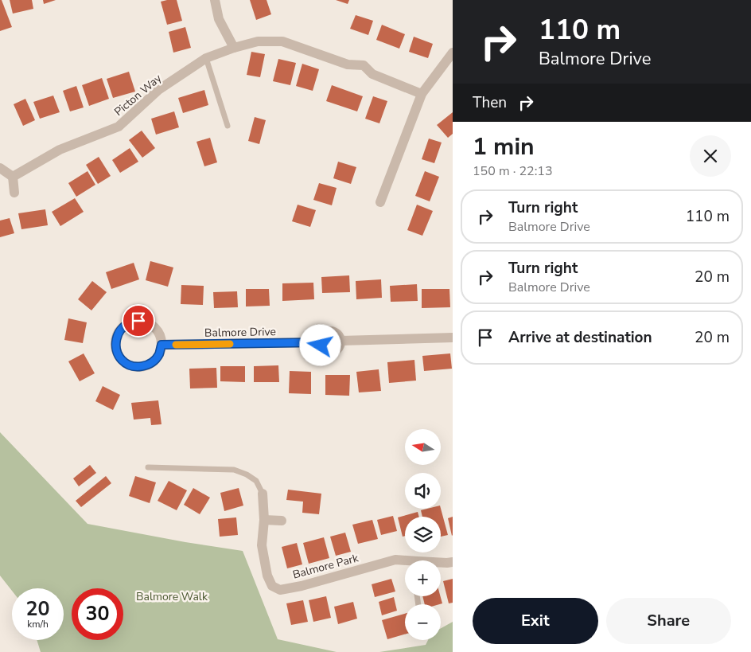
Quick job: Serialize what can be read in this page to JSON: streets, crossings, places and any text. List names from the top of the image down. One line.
{"streets":{"street":["Picton Way","Balmore Drive","Balmore Park"]},"parks":["Balmore Walk"],"north":"left","page":{"turn":["110 m","Balmore Drive"],"then":"Then","heading":["1 min","150 m · 22:13"],"list":[{"name":"Turn right","note":"Balmore Drive","value":"110 m"},{"name":"Turn right","note":"Balmore Drive","value":"20 m"},{"name":"Arrive at destination","value":"20 m"}],"map_buttons":["+","−"],"speed":"20 km/h","limit":"30","buttons":["Exit","Share"]}}
